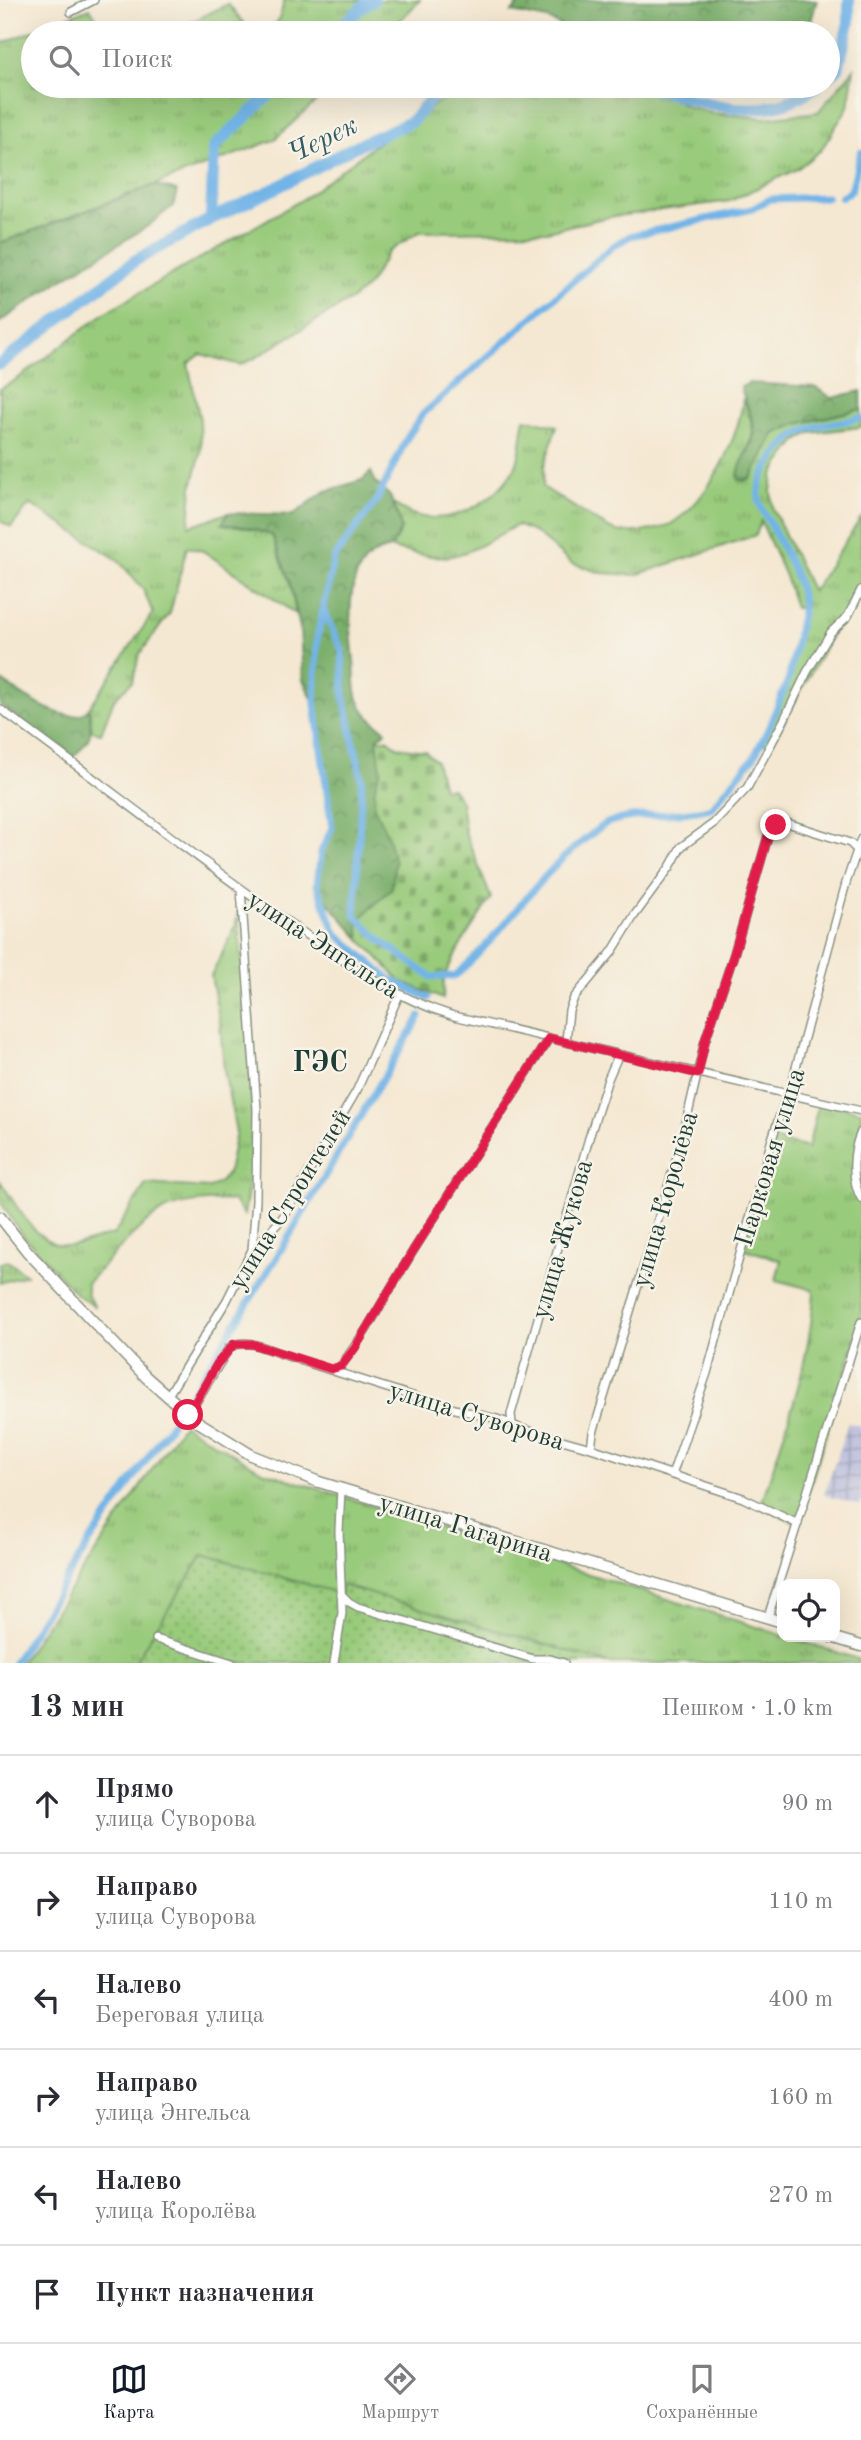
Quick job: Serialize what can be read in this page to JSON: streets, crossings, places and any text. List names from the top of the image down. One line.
{"streets":{"street":["улица Энгельса","Парковая улица","улица Строителей","улица Королёва","улица Жукова","улица Суворова","улица Гагарина"]},"crossings":[["улица Энгельса","Парковая улица"],["улица Энгельса","улица Строителей"],["улица Энгельса","улица Королёва"],["улица Энгельса","улица Жукова"],["Парковая улица","улица Суворова"],["улица Строителей","улица Гагарина"],["улица Королёва","улица Суворова"],["улица Жукова","улица Суворова"],["улица Суворова","улица Гагарина"]],"districts":["ГЭС"],"water":["Черек"],"page":{"search":"Поиск","heading":["13 мин","Пешком · 1.0 km"],"list":[["Прямо","улица Суворова","90 m"],["Направо","улица Суворова","110 m"],["Налево","Береговая улица","400 m"],["Направо","улица Энгельса","160 m"],["Налево","улица Королёва","270 m"],"Пункт назначения"],"nav":["Карта","Маршрут","Сохранённые"]}}
